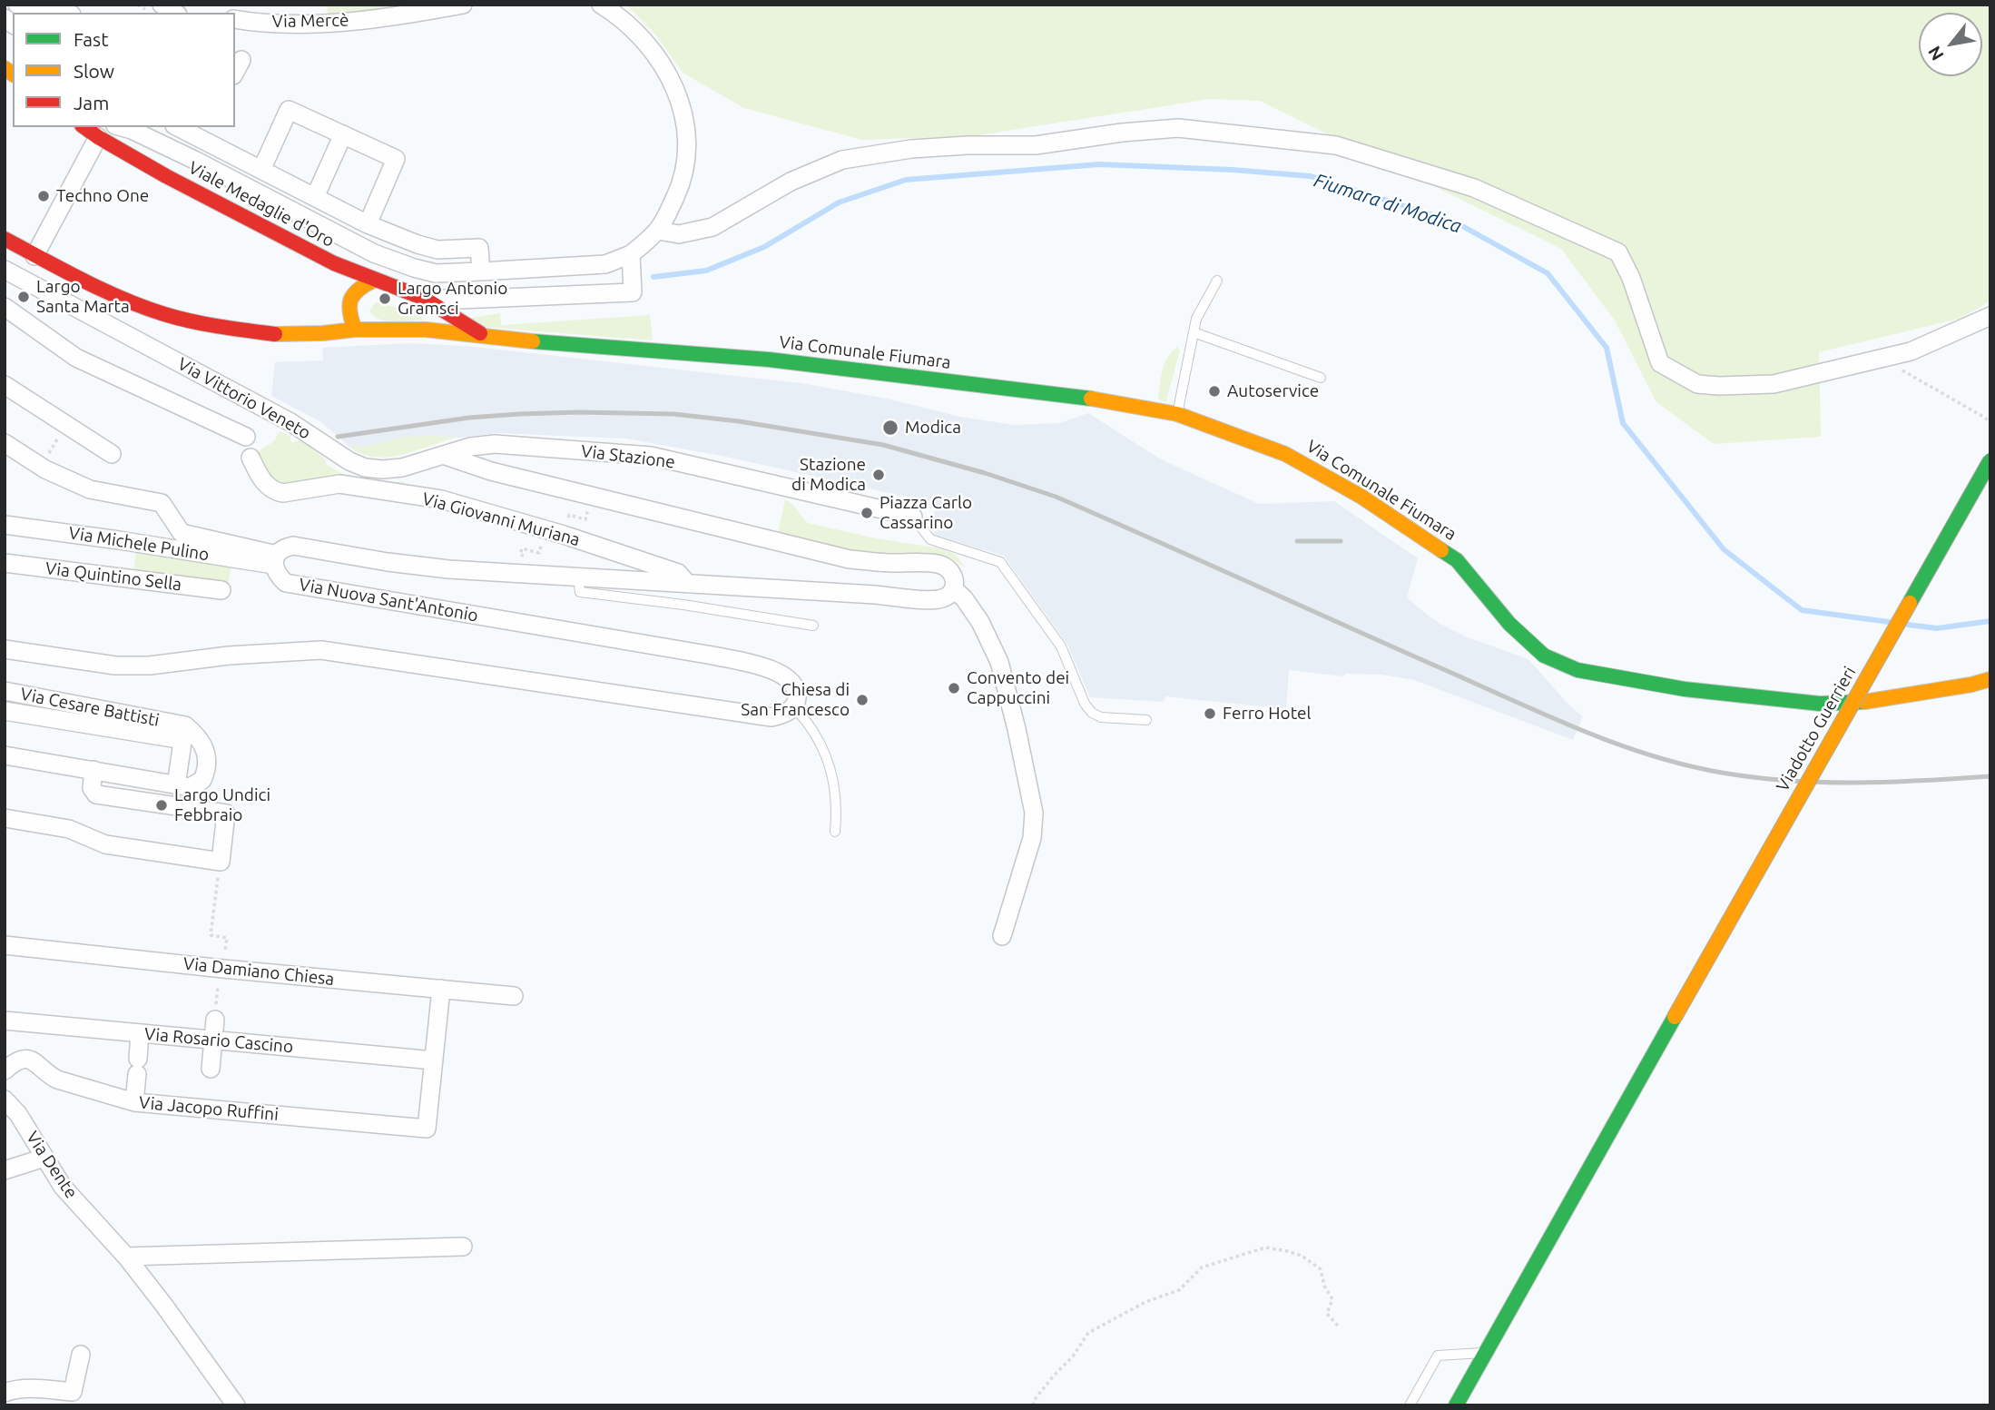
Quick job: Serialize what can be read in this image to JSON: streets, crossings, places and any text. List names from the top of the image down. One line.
{"streets":{"street":["Via Mercè","Viale Medaglie d'Oro","Via Comunale Fiumara","Via Vittorio Veneto","Via Stazione","Via Giovanni Muriana","Via Michele Pulino","Via Quintino Sella","Via Nuova Sant'Antonio","Via Cesare Battisti","Viadotto Guerrieri","Via Damiano Chiesa","Via Rosario Cascino","Via Jacopo Ruffini","Via Dente"]},"crossings":[["Viale Medaglie d'Oro","Via Comunale Fiumara"],["Via Vittorio Veneto","Via Stazione"],["Via Michele Pulino","Via Nuova Sant'Antonio"],["Via Rosario Cascino","Via Jacopo Ruffini"]],"water":["Fiumara di Modica"],"places":["Techno One","Largo Santa Marta","Largo Antonio Gramsci","Autoservice","Modica","Stazione di Modica","Piazza Carlo Cassarino","Convento dei Cappuccini","Chiesa di San Francesco","Ferro Hotel","Largo Undici Febbraio"],"legend":["Fast","Slow","Jam"],"north":"bottom left"}
